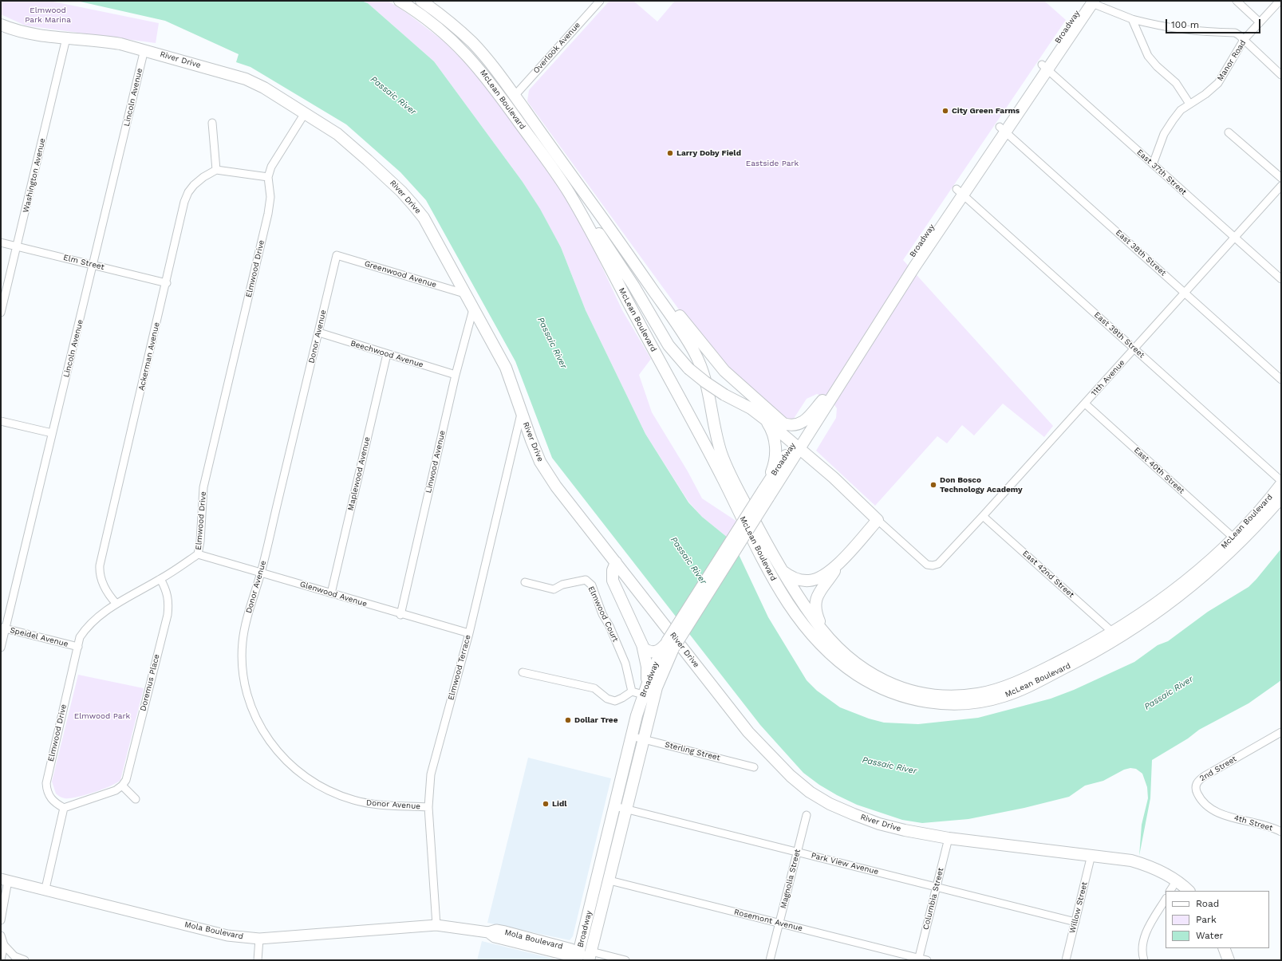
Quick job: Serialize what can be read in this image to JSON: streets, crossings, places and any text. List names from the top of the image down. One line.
{"streets":{"main road":["Broadway","River Drive","McLean Boulevard"],"street":["Overlook Avenue","Manor Road","Lincoln Avenue","East 37th Street","Washington Avenue","East 38th Street","Elm Street","Elmwood Drive","Greenwood Avenue","East 39th Street","Donor Avenue","Beechwood Avenue","Ackerman Avenue","11th Avenue","Linwood Avenue","East 40th Street","Maplewood Avenue","East 42nd Street","Glenwood Avenue","Elmwood Court","Speidel Avenue","Elmwood Terrace","Doremus Place","Sterling Street","2nd Street","4th Street","Park View Avenue","Magnolia Street","Columbia Street","Willow Street","Rosemont Avenue","Mola Boulevard"]},"crossings":[["Broadway","East 37th Street"],["Broadway","East 38th Street"],["Broadway","East 39th Street"],["Broadway","Elmwood Court"],["Broadway","Sterling Street"],["Broadway","Park View Avenue"],["Broadway","Rosemont Avenue"],["Broadway","Mola Boulevard"],["Overlook Avenue","McLean Boulevard"],["River Drive","Lincoln Avenue"],["River Drive","Washington Avenue"],["River Drive","Elmwood Drive"],["River Drive","Greenwood Avenue"],["River Drive","Linwood Avenue"],["River Drive","Elmwood Terrace"],["River Drive","Columbia Street"],["River Drive","Willow Street"],["Manor Road","East 37th Street"],["Lincoln Avenue","Elm Street"],["Lincoln Avenue","Speidel Avenue"],["McLean Boulevard","East 40th Street"],["McLean Boulevard","East 42nd Street"],["East 37th Street","11th Avenue"],["Washington Avenue","Elm Street"],["East 38th Street","11th Avenue"],["Elm Street","Ackerman Avenue"],["Elmwood Drive","Ackerman Avenue"],["Elmwood Drive","Glenwood Avenue"],["Elmwood Drive","Speidel Avenue"],["Elmwood Drive","Doremus Place"],["Greenwood Avenue","Donor Avenue"],["East 39th Street","11th Avenue"],["Donor Avenue","Beechwood Avenue"],["Donor Avenue","Glenwood Avenue"],["Donor Avenue","Elmwood Terrace"],["Beechwood Avenue","Linwood Avenue"],["Beechwood Avenue","Maplewood Avenue"],["11th Avenue","East 40th Street"],["11th Avenue","East 42nd Street"],["Linwood Avenue","Glenwood Avenue"],["Maplewood Avenue","Glenwood Avenue"],["Glenwood Avenue","Elmwood Terrace"],["Elmwood Terrace","Mola Boulevard"],["2nd Street","4th Street"],["Park View Avenue","Magnolia Street"],["Park View Avenue","Columbia Street"],["Park View Avenue","Willow Street"],["Magnolia Street","Rosemont Avenue"],["Columbia Street","Rosemont Avenue"]],"water":["Passaic River"],"parks":["Elmwood Park Marina","Eastside Park","Elmwood Park"],"places":["City Green Farms","Larry Doby Field","Don Bosco Technology Academy","Dollar Tree","Lidl"],"legend":["Road","Park","Water"],"scale_bar":"100 m"}
